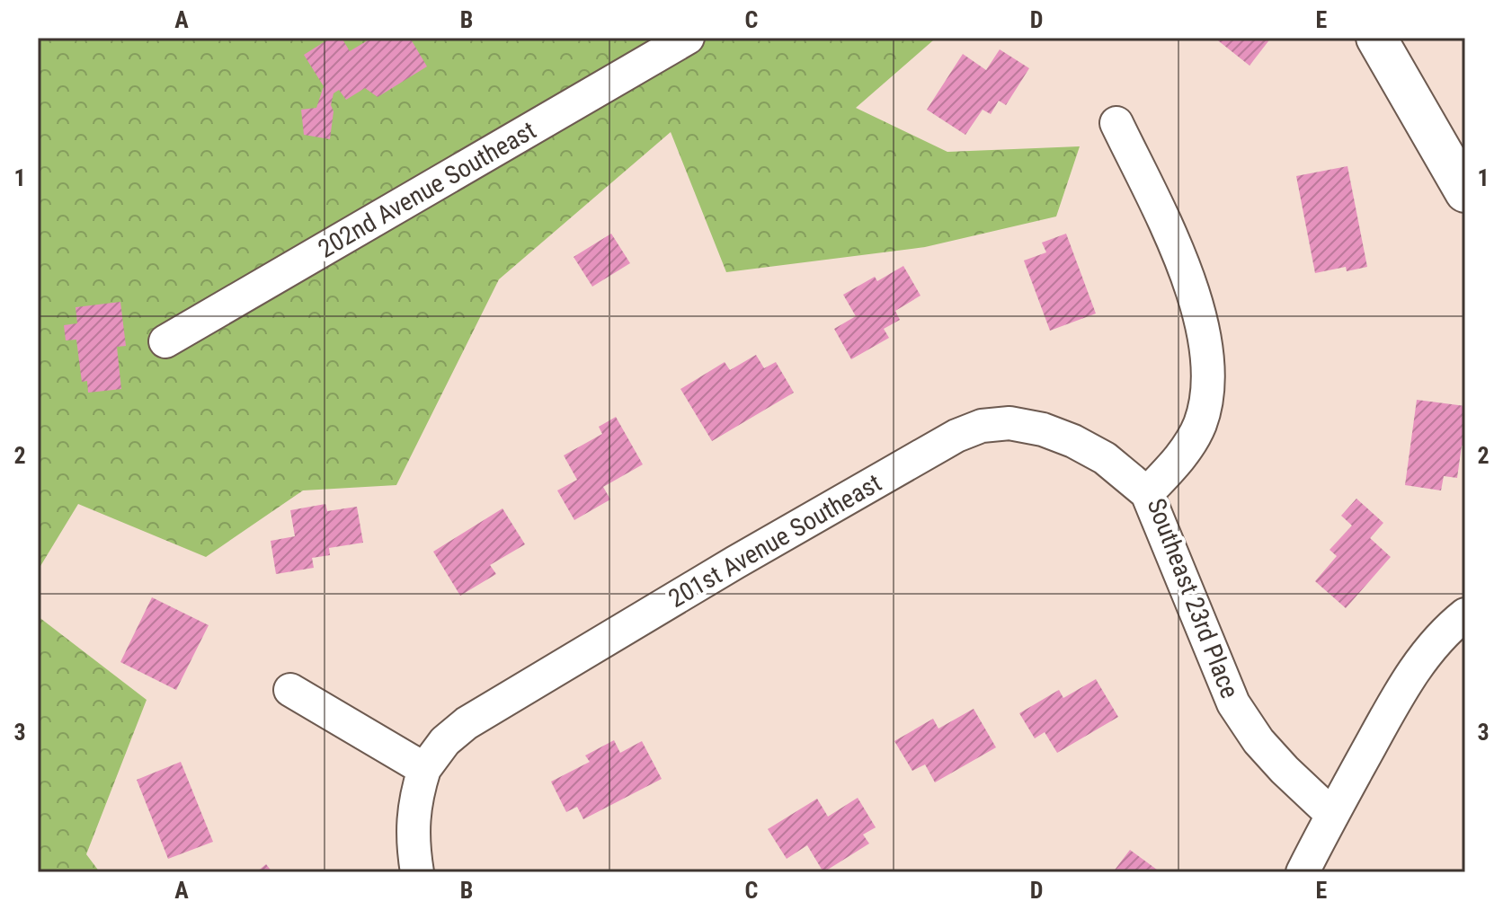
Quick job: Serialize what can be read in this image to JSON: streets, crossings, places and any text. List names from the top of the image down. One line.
{"streets":{"street":["202nd Avenue Southeast","201st Avenue Southeast","Southeast 23rd Place"]},"crossings":[["201st Avenue Southeast","Southeast 23rd Place"]],"grid":{"columns":["A","B","C","D","E"],"rows":["1","2","3"]}}
